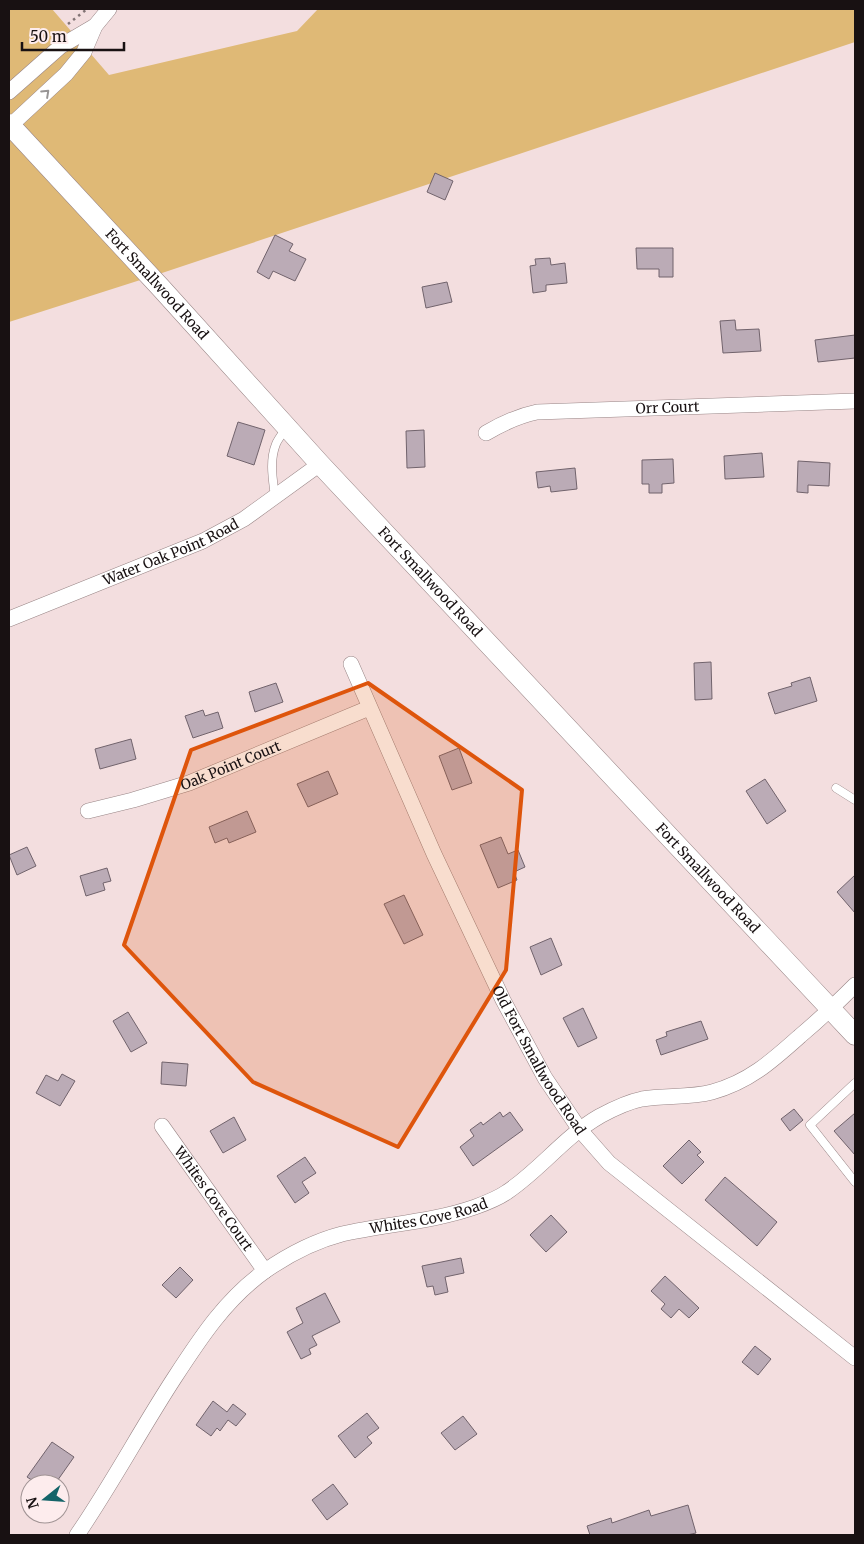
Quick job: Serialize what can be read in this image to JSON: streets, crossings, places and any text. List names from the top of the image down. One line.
{"streets":{"main road":["Fort Smallwood Road"],"street":["Orr Court","Water Oak Point Road","Oak Point Court","Old Fort Smallwood Road","Whites Cove Court","Whites Cove Road"]},"crossings":[["Fort Smallwood Road","Water Oak Point Road"],["Fort Smallwood Road","Whites Cove Road"],["Oak Point Court","Old Fort Smallwood Road"],["Old Fort Smallwood Road","Whites Cove Road"],["Whites Cove Court","Whites Cove Road"]],"scale_bar":"50 m","north":"left"}
